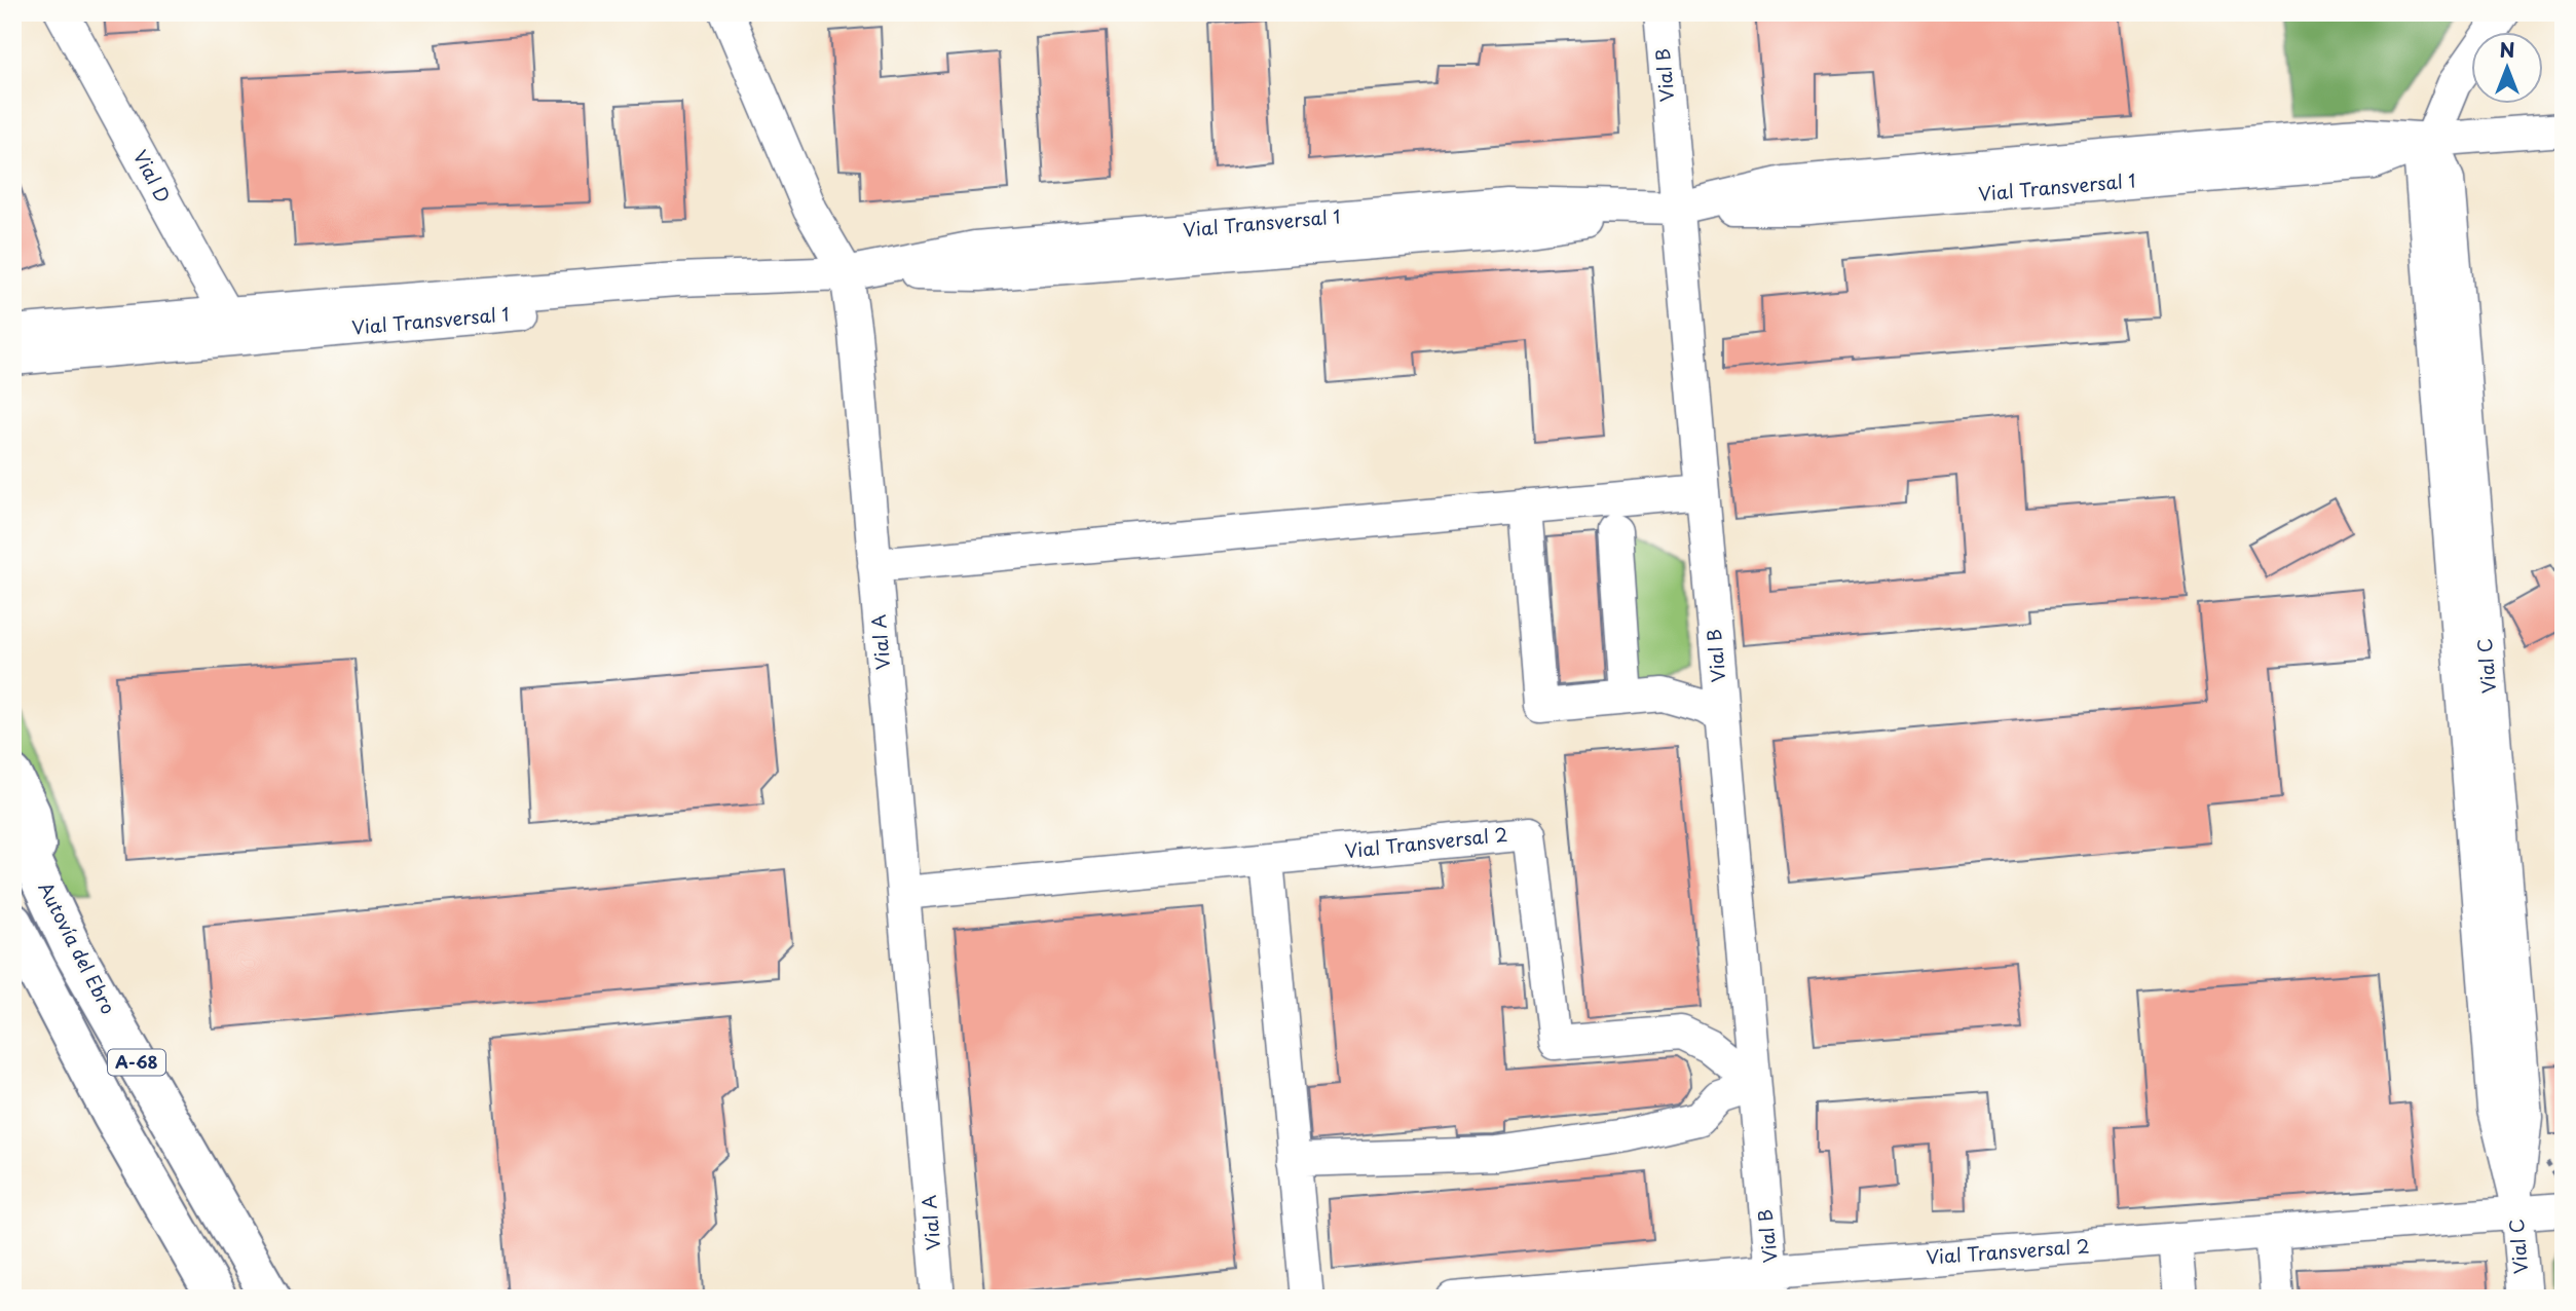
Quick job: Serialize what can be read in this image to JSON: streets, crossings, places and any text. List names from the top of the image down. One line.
{"streets":{"highway":["Autovía del Ebro","A-68"],"street":["Vial B","Vial D","Vial Transversal 1","Vial A","Vial C","Vial Transversal 2"]},"crossings":[["Vial B","Vial Transversal 1"],["Vial B","Vial Transversal 2"],["Vial D","Vial Transversal 1"],["Vial Transversal 1","Vial A"],["Vial Transversal 1","Vial C"],["Vial A","Vial Transversal 2"],["Vial C","Vial Transversal 2"]],"north":"top"}
